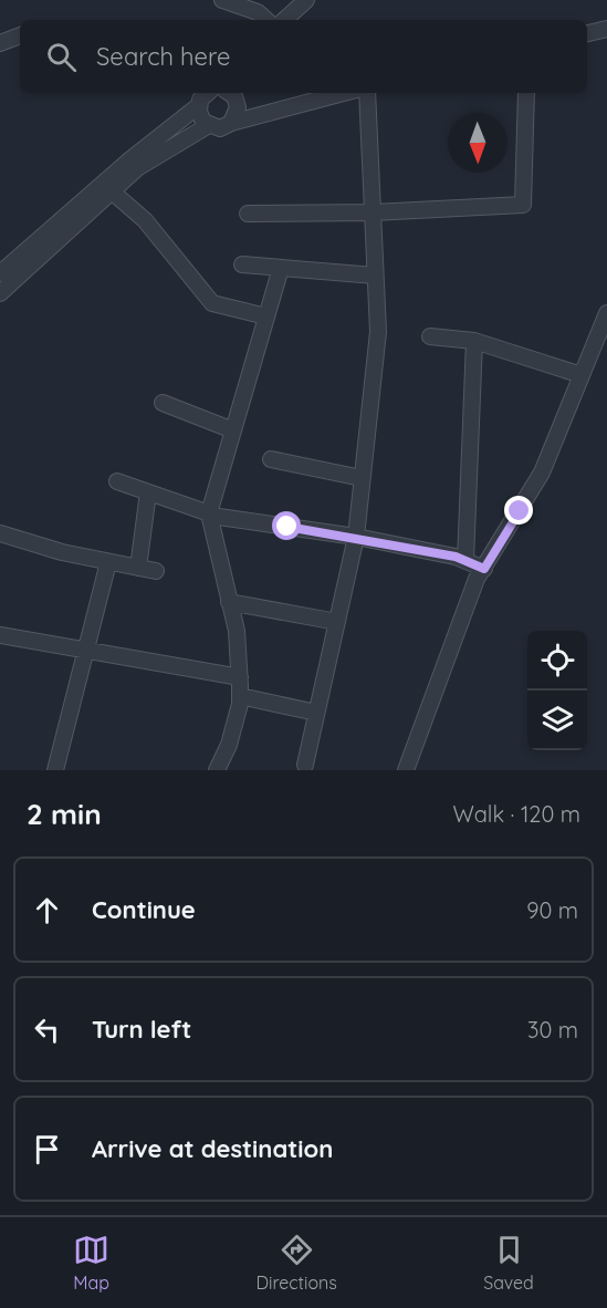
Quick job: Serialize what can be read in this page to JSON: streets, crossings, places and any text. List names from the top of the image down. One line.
{"north":"bottom","page":{"search":"Search here","heading":["2 min","Walk · 120 m"],"list":[["Continue","90 m"],["Turn left","30 m"],"Arrive at destination"],"nav":["Map","Directions","Saved"]}}
